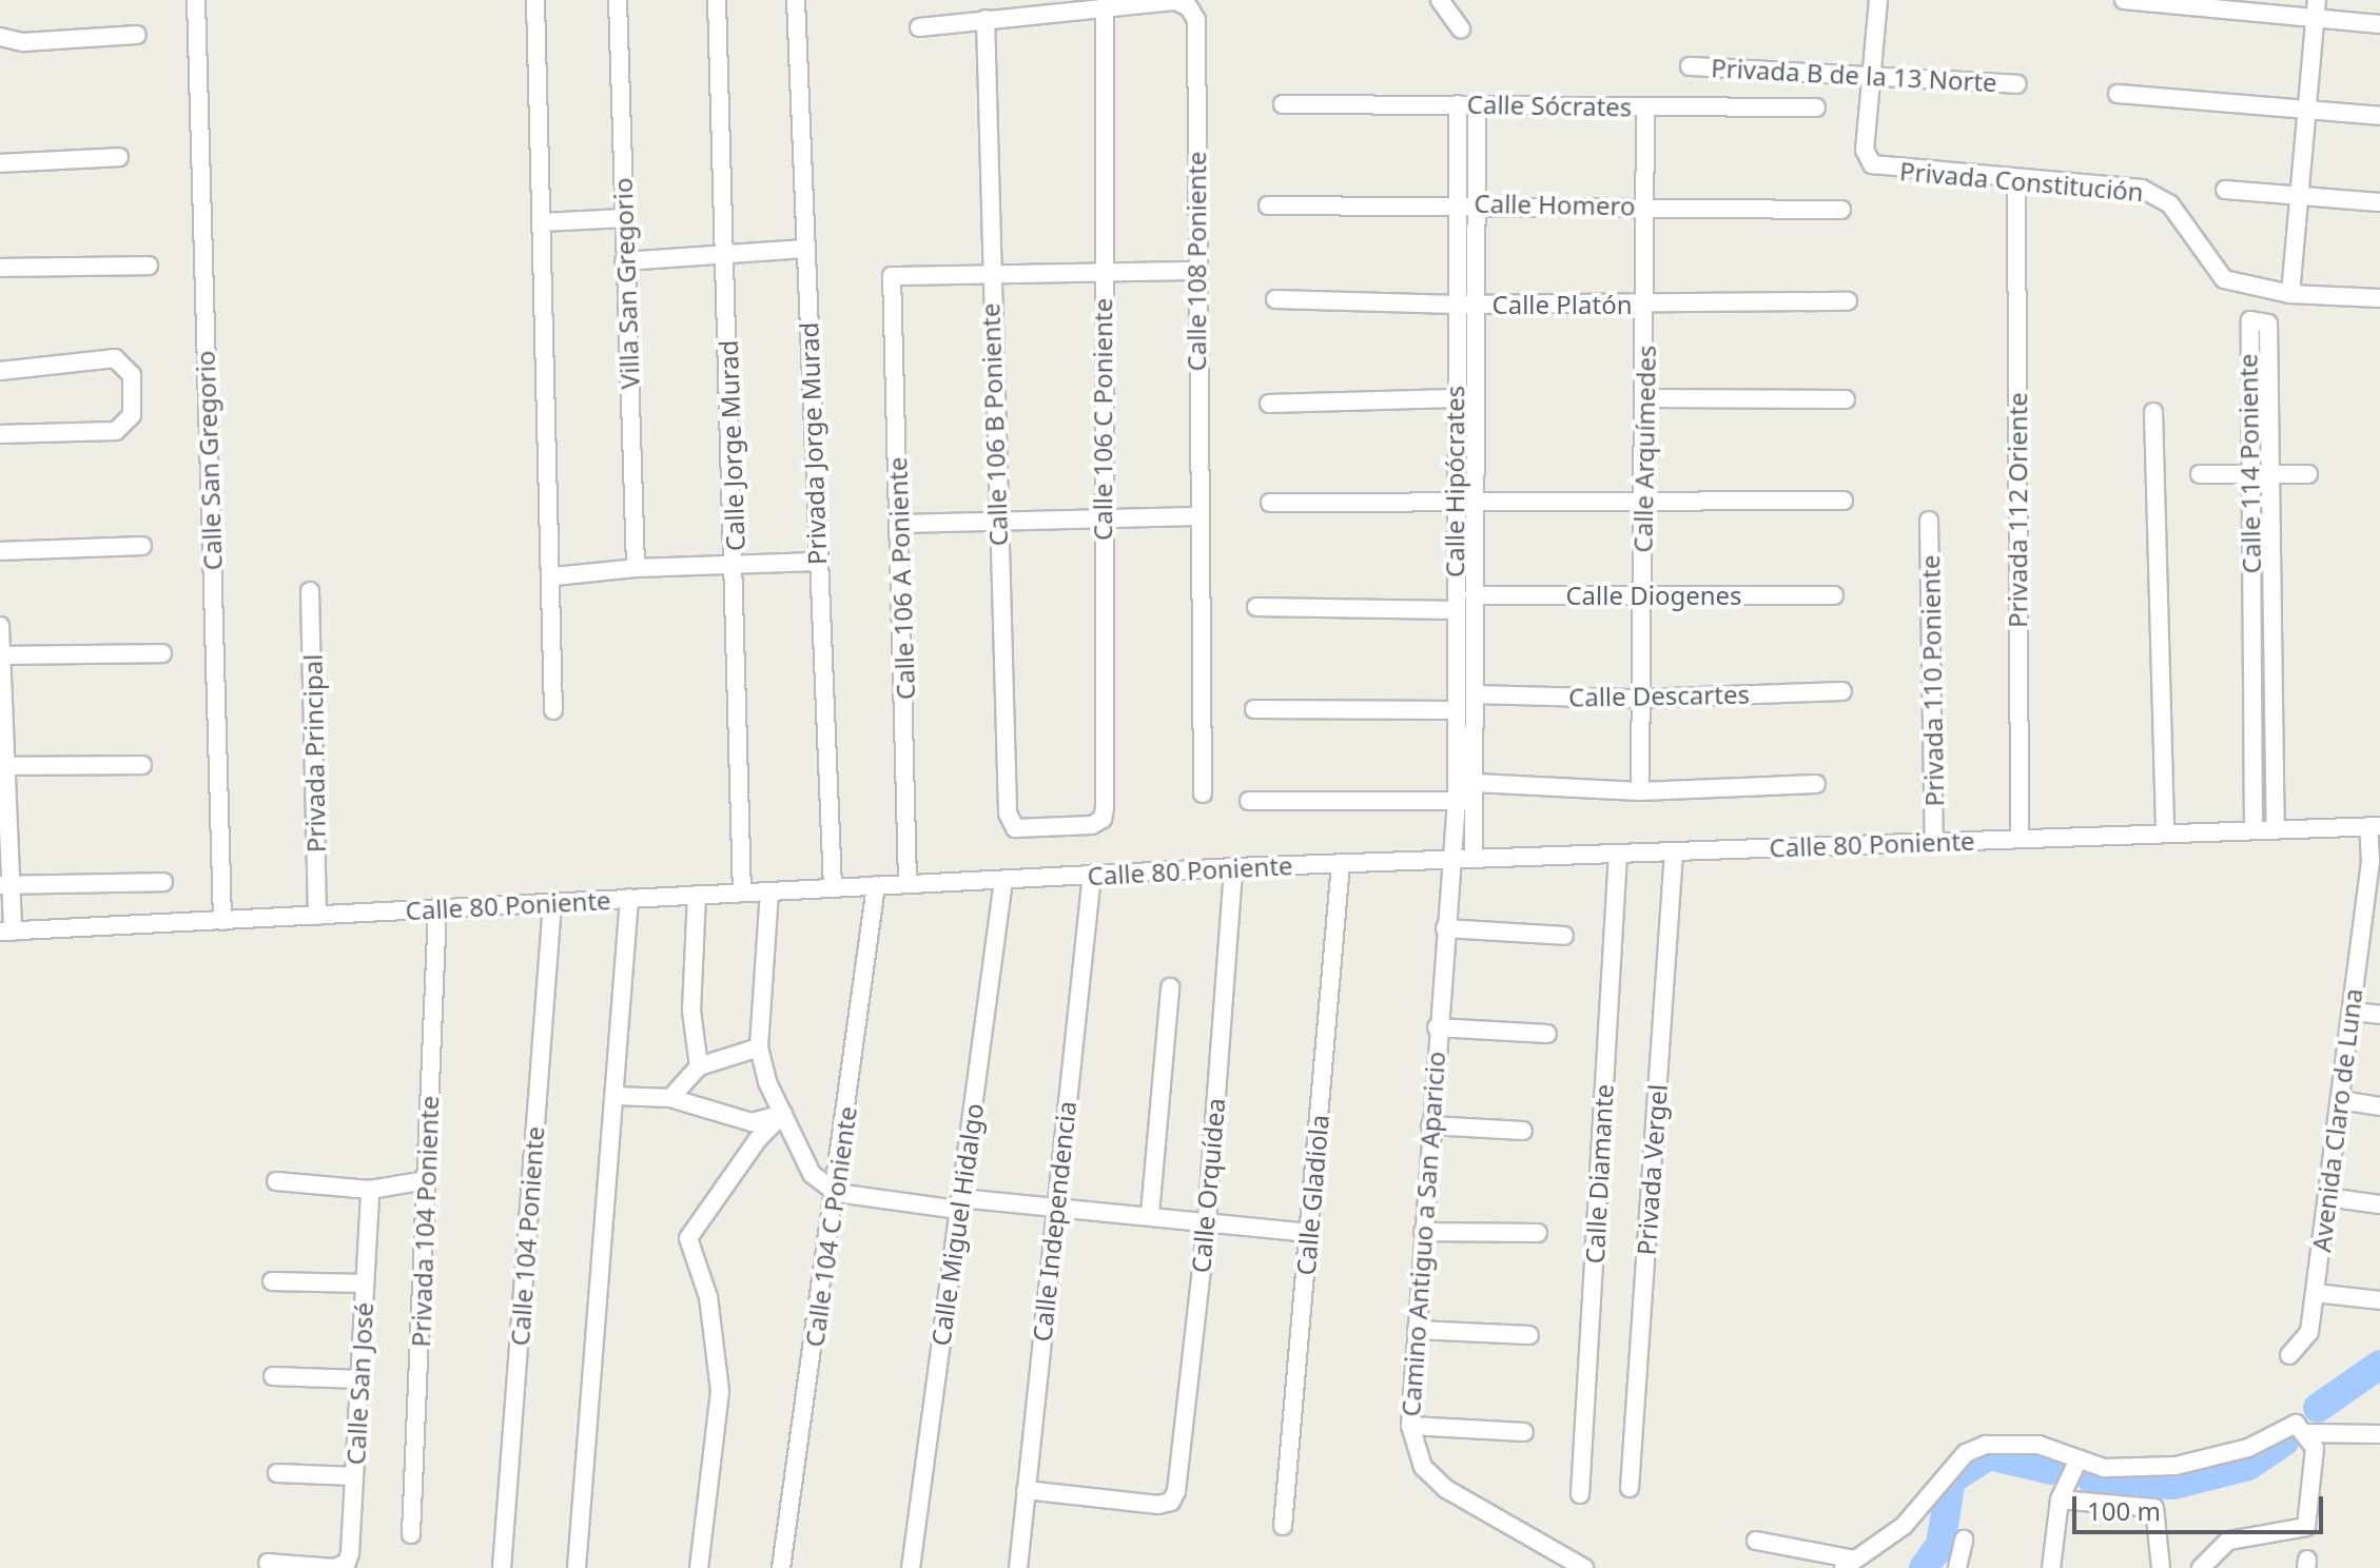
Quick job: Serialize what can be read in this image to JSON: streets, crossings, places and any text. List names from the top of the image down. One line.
{"streets":{"street":["Privada B de la 13 Norte","Calle Sócrates","Privada Constitución","Calle Homero","Calle 108 Poniente","Villa San Gregorio","Calle Platón","Calle 106 C Poniente","Calle 106 B Poniente","Privada Jorge Murad","Calle Jorge Murad","Calle Arquímedes","Calle San Gregorio","Calle 114 Poniente","Calle Hipócrates","Privada 112 Oriente","Calle 106 A Poniente","Calle Diogenes","Privada 110 Poniente","Calle Descartes","Privada Principal","Calle 80 Poniente","Avenida Claro de Luna","Privada Vergel","Calle Diamante","Calle Orquídea","Calle Gladiola","Privada 104 Poniente","Calle Independencia","Calle Miguel Hidalgo","Calle 104 C Poniente","Camino Antiguo a San Aparicio","Calle 104 Poniente","Calle San José"]},"crossings":[["Privada B de la 13 Norte","Privada Constitución"],["Calle Sócrates","Calle Arquímedes"],["Calle Sócrates","Calle Hipócrates"],["Privada Constitución","Privada 112 Oriente"],["Calle Homero","Calle Arquímedes"],["Calle Homero","Calle Hipócrates"],["Calle 108 Poniente","Calle 106 C Poniente"],["Calle Platón","Calle Arquímedes"],["Calle Platón","Calle Hipócrates"],["Calle 106 C Poniente","Calle 106 B Poniente"],["Calle 106 B Poniente","Calle 106 A Poniente"],["Privada Jorge Murad","Calle 80 Poniente"],["Calle Jorge Murad","Calle 80 Poniente"],["Calle Arquímedes","Calle Diogenes"],["Calle Arquímedes","Calle Descartes"],["Calle San Gregorio","Calle 80 Poniente"],["Calle 114 Poniente","Calle 80 Poniente"],["Calle Hipócrates","Calle Diogenes"],["Calle Hipócrates","Calle Descartes"],["Calle Hipócrates","Calle 80 Poniente"],["Calle Hipócrates","Camino Antiguo a San Aparicio"],["Privada 112 Oriente","Calle 80 Poniente"],["Calle 106 A Poniente","Calle 80 Poniente"],["Privada 110 Poniente","Calle 80 Poniente"],["Privada Principal","Calle 80 Poniente"],["Calle 80 Poniente","Avenida Claro de Luna"],["Calle 80 Poniente","Privada Vergel"],["Calle 80 Poniente","Calle Diamante"],["Calle 80 Poniente","Calle Orquídea"],["Calle 80 Poniente","Calle Gladiola"],["Calle 80 Poniente","Privada 104 Poniente"],["Calle 80 Poniente","Calle Independencia"],["Calle 80 Poniente","Calle Miguel Hidalgo"],["Calle 80 Poniente","Calle 104 C Poniente"],["Calle 80 Poniente","Camino Antiguo a San Aparicio"],["Calle 80 Poniente","Calle 104 Poniente"],["Calle Orquídea","Calle Independencia"]],"scale_bar":"100 m"}
